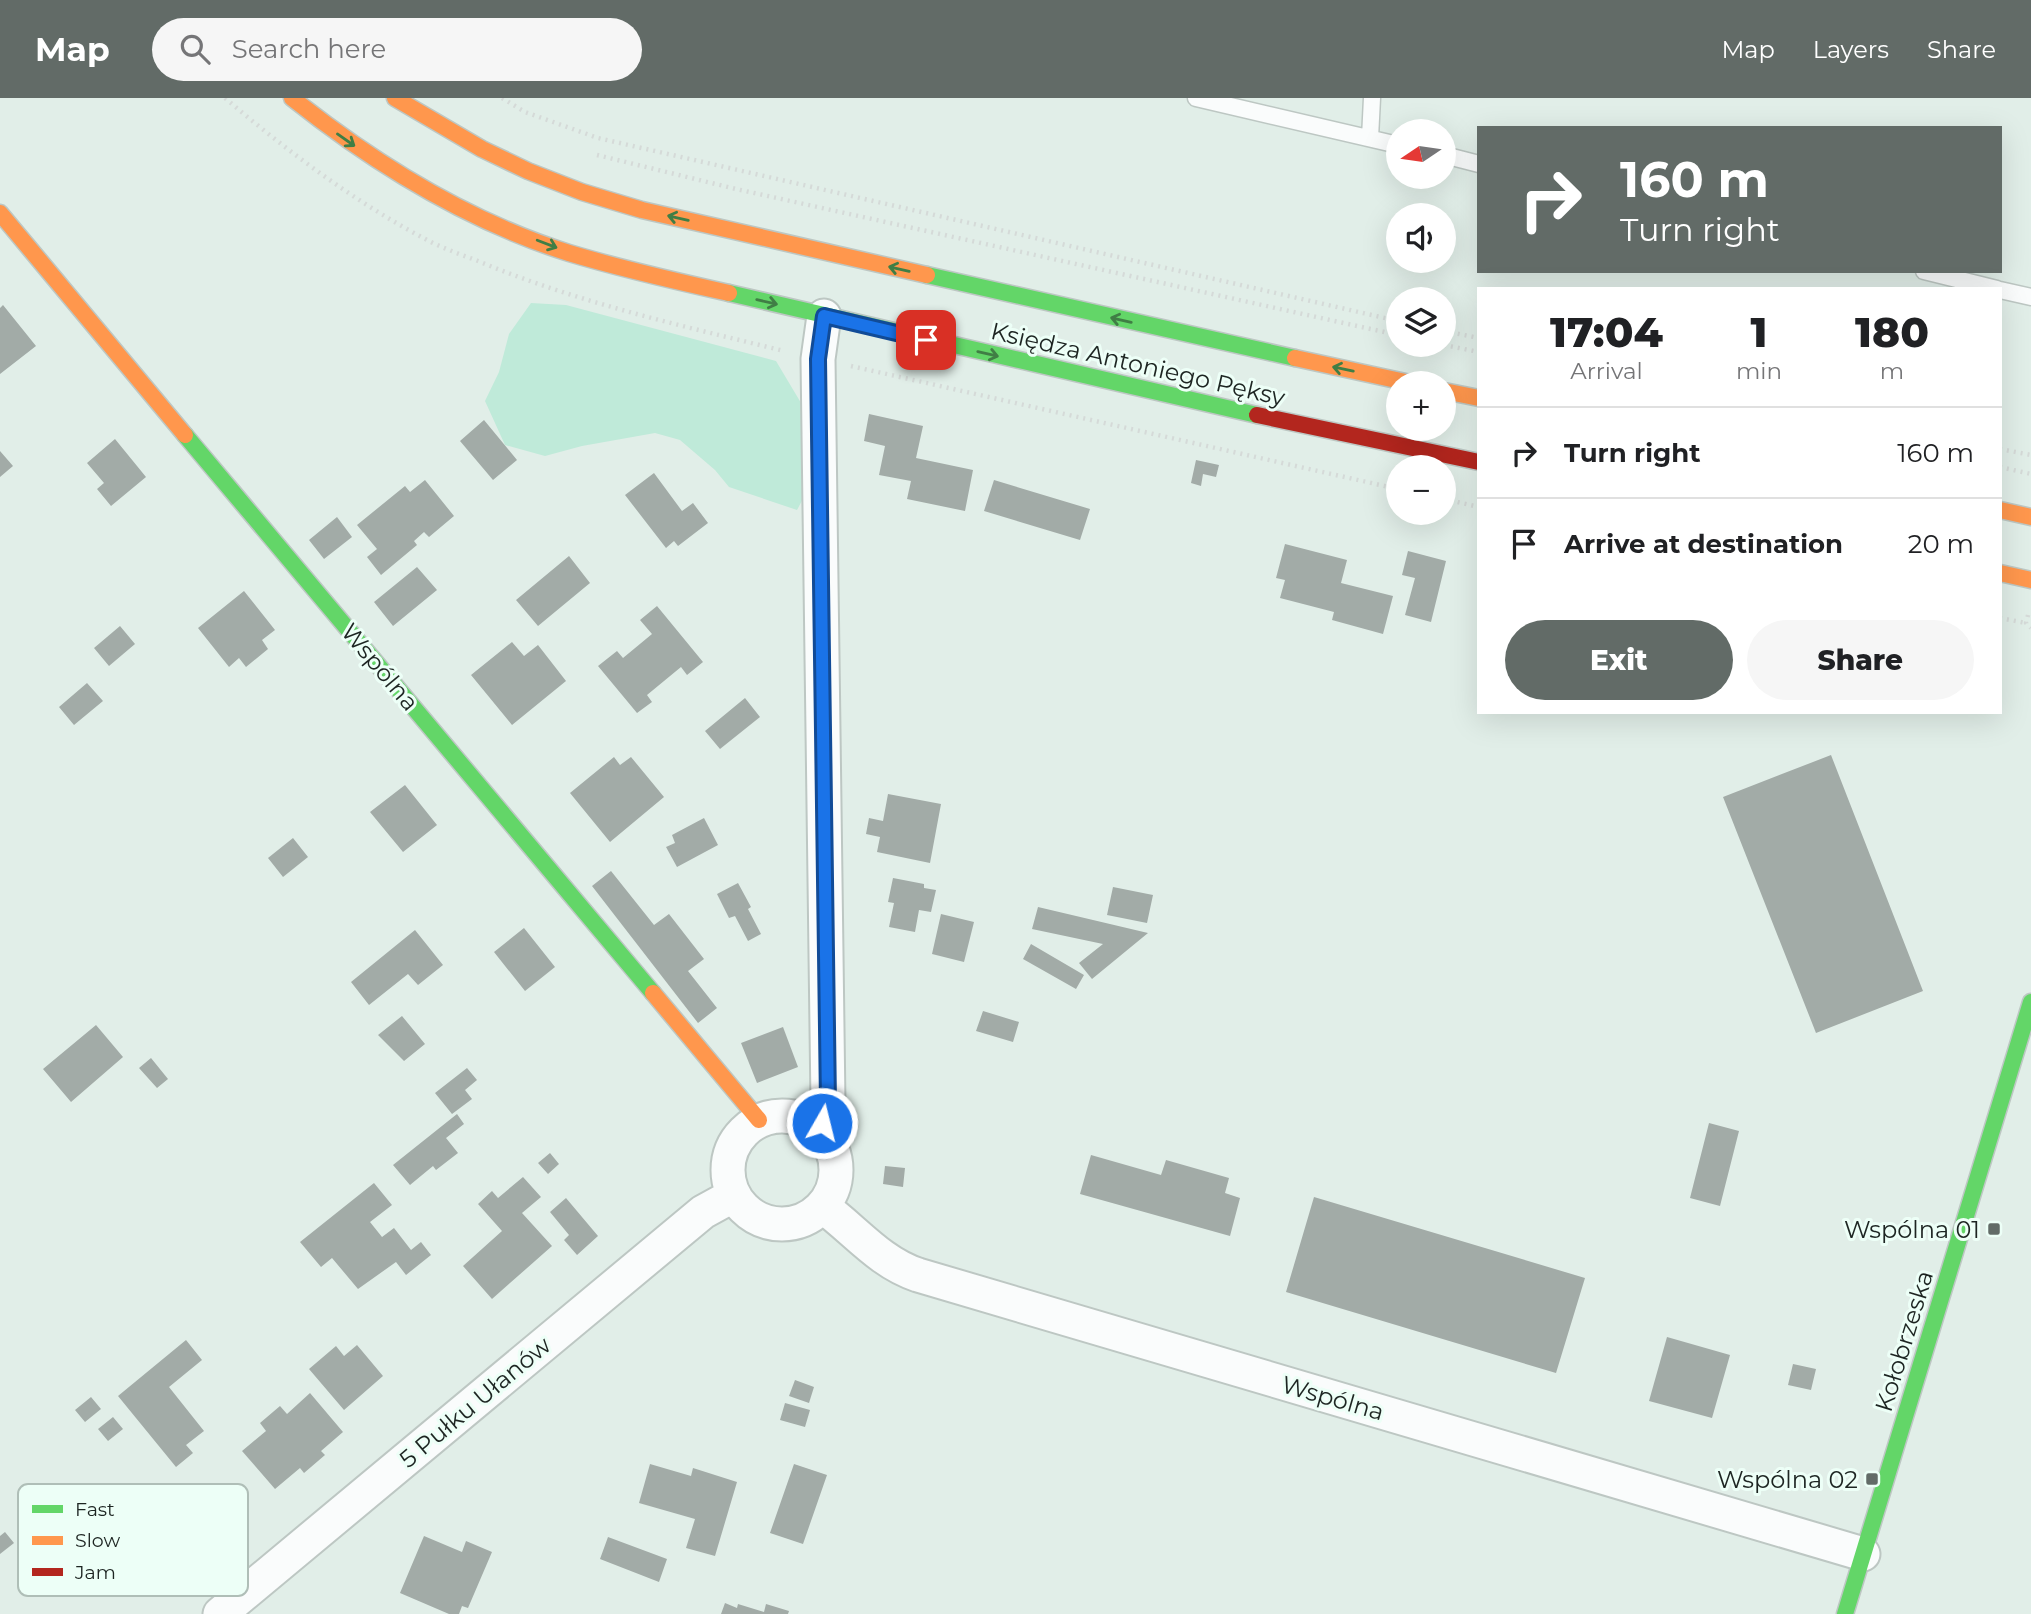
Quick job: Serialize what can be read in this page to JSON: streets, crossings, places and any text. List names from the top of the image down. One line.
{"streets":{"main road":["Księdza Antoniego Pęksy","Wspólna","Kołobrzeska"],"street":["5 Pułku Ułanów"]},"crossings":[["Wspólna","Kołobrzeska"],["Wspólna","5 Pułku Ułanów"]],"places":{"transit":["Wspólna 01","Wspólna 02"]},"legend":["Fast","Slow","Jam"],"north":"left","page":{"header":"Map","search":"Search here","nav":["Map","Layers","Share"],"map_buttons":["+","−"],"turn":["160 m","Turn right"],"eta":["17:04","Arrival","1","min","180","m"],"list":[{"name":"Turn right","value":"160 m"},{"name":"Arrive at destination","value":"20 m"}],"buttons":["Exit","Share"]}}
